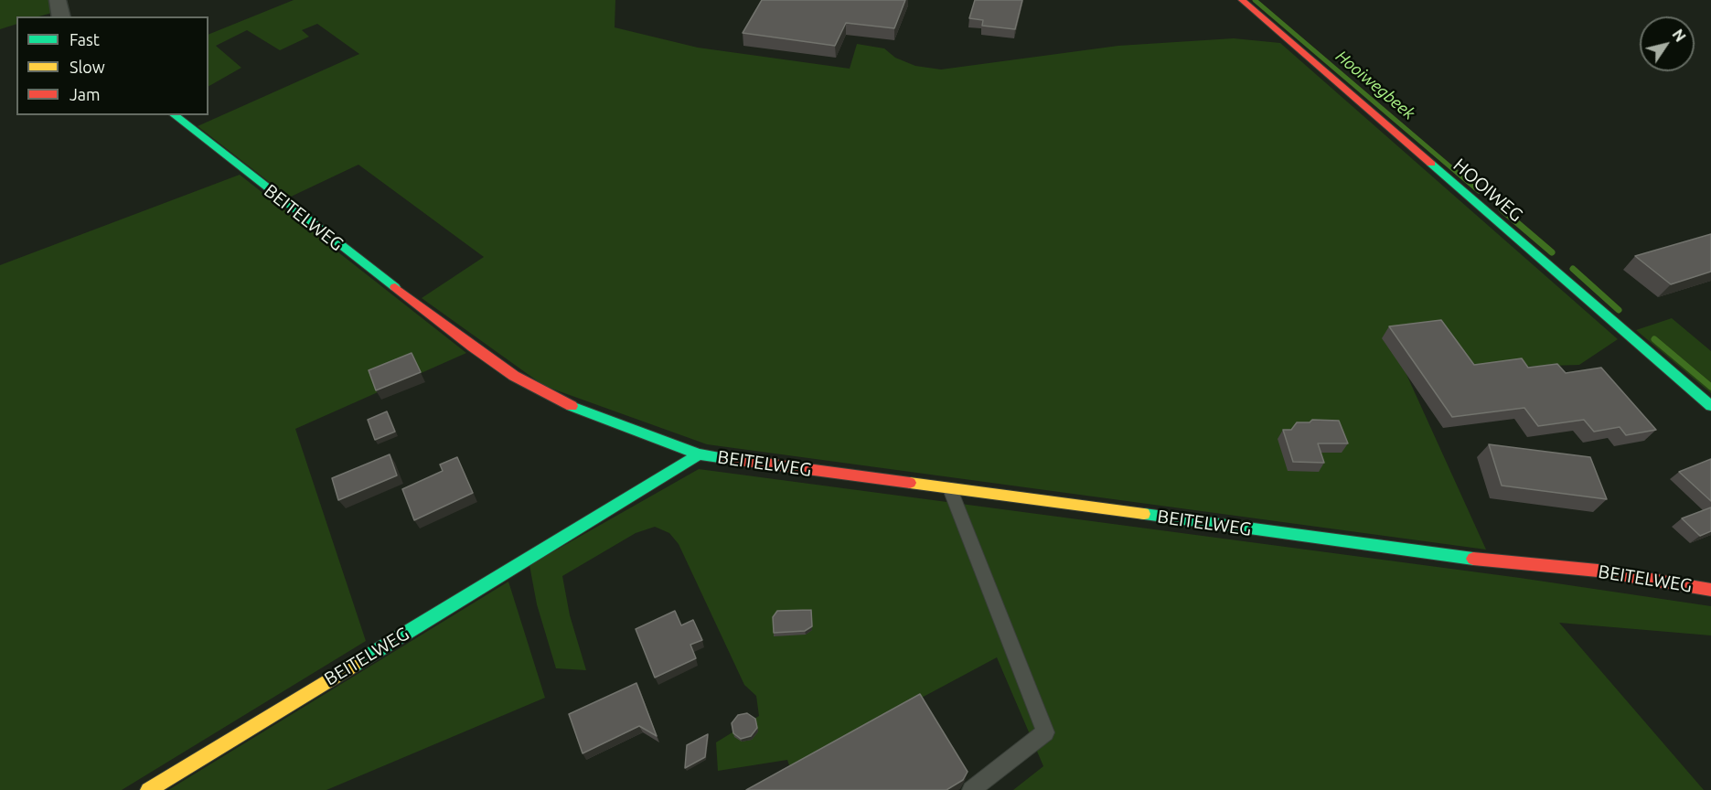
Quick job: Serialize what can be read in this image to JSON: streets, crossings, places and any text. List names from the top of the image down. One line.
{"streets":{"street":["HOOIWEG","BEITELWEG"]},"water":["Hooiwegbeek"],"legend":["Fast","Slow","Jam"],"north":"top right"}
